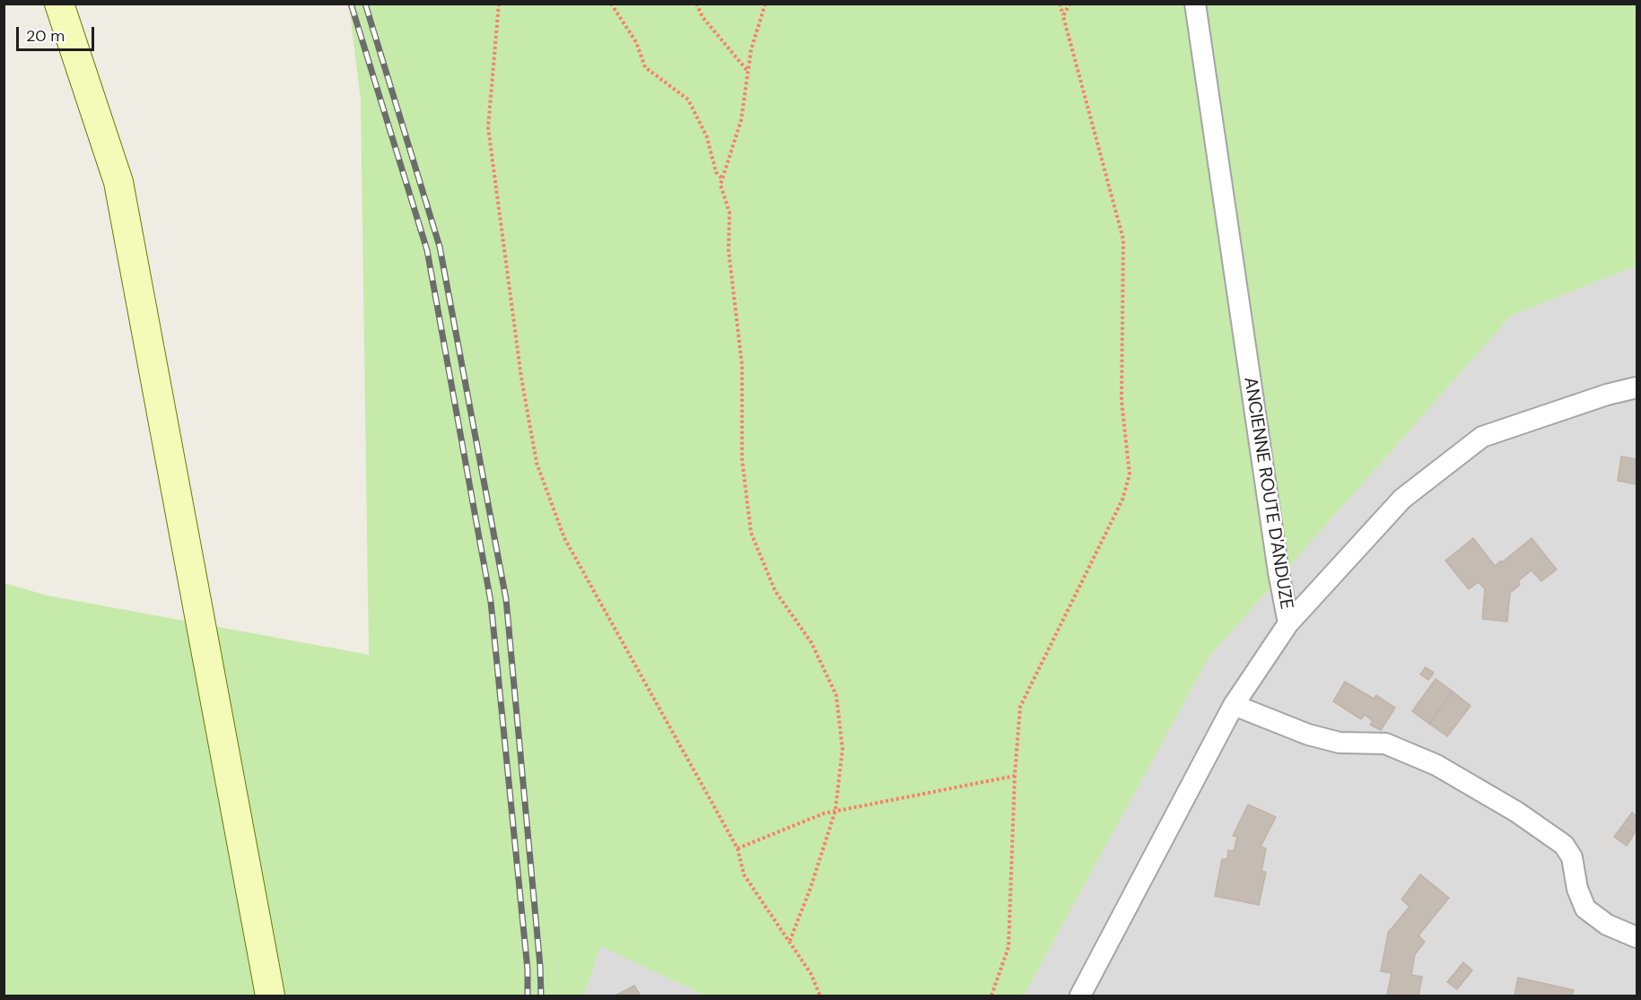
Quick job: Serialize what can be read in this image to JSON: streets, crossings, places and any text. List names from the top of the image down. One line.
{"streets":{"street":["ANCIENNE ROUTE D'ANDUZE"]},"scale_bar":"20 m"}
